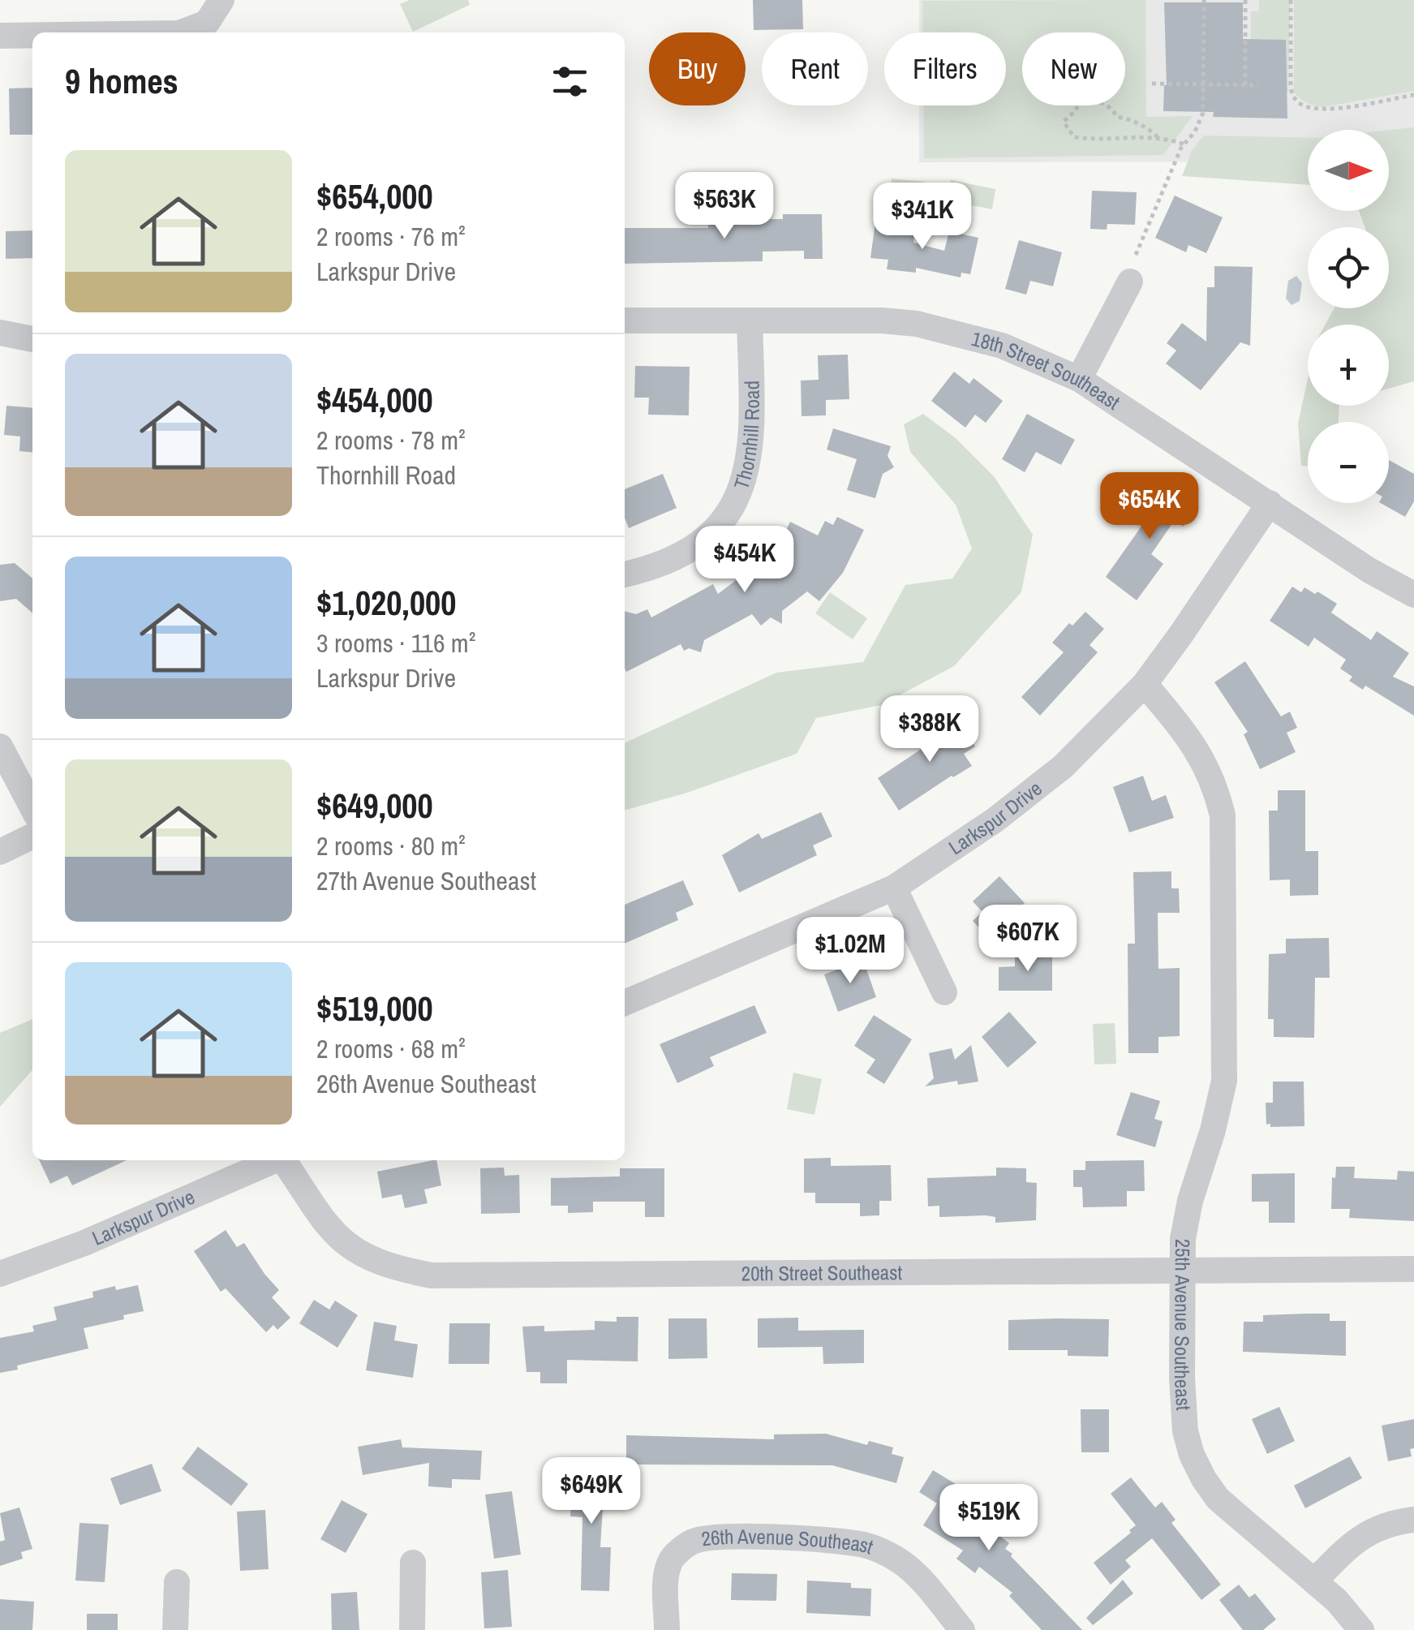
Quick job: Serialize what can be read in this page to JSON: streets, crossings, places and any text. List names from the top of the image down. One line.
{"streets":{"street":["18th Street Southeast","Thornhill Road","Larkspur Drive","20th Street Southeast","25th Avenue Southeast","26th Avenue Southeast"]},"crossings":[["18th Street Southeast","Thornhill Road"],["18th Street Southeast","Larkspur Drive"],["Larkspur Drive","25th Avenue Southeast"],["20th Street Southeast","25th Avenue Southeast"]],"north":"right","page":{"chip":["Buy","Rent","Filters","New"],"heading":"9 homes","map_buttons":["+","−"],"list":[{"name":"$654,000","note":"2 rooms · 76 m² · Larkspur Drive"},{"name":"$454,000","note":"2 rooms · 78 m² · Thornhill Road"},{"name":"$1,020,000","note":"3 rooms · 116 m² · Larkspur Drive"},{"name":"$649,000","note":"2 rooms · 80 m² · 27th Avenue Southeast"},{"name":"$519,000","note":"2 rooms · 68 m² · 26th Avenue Southeast"}],"price":["$563K","$341K","$654K","$454K","$388K","$607K","$1.02M","$649K","$519K"]}}
